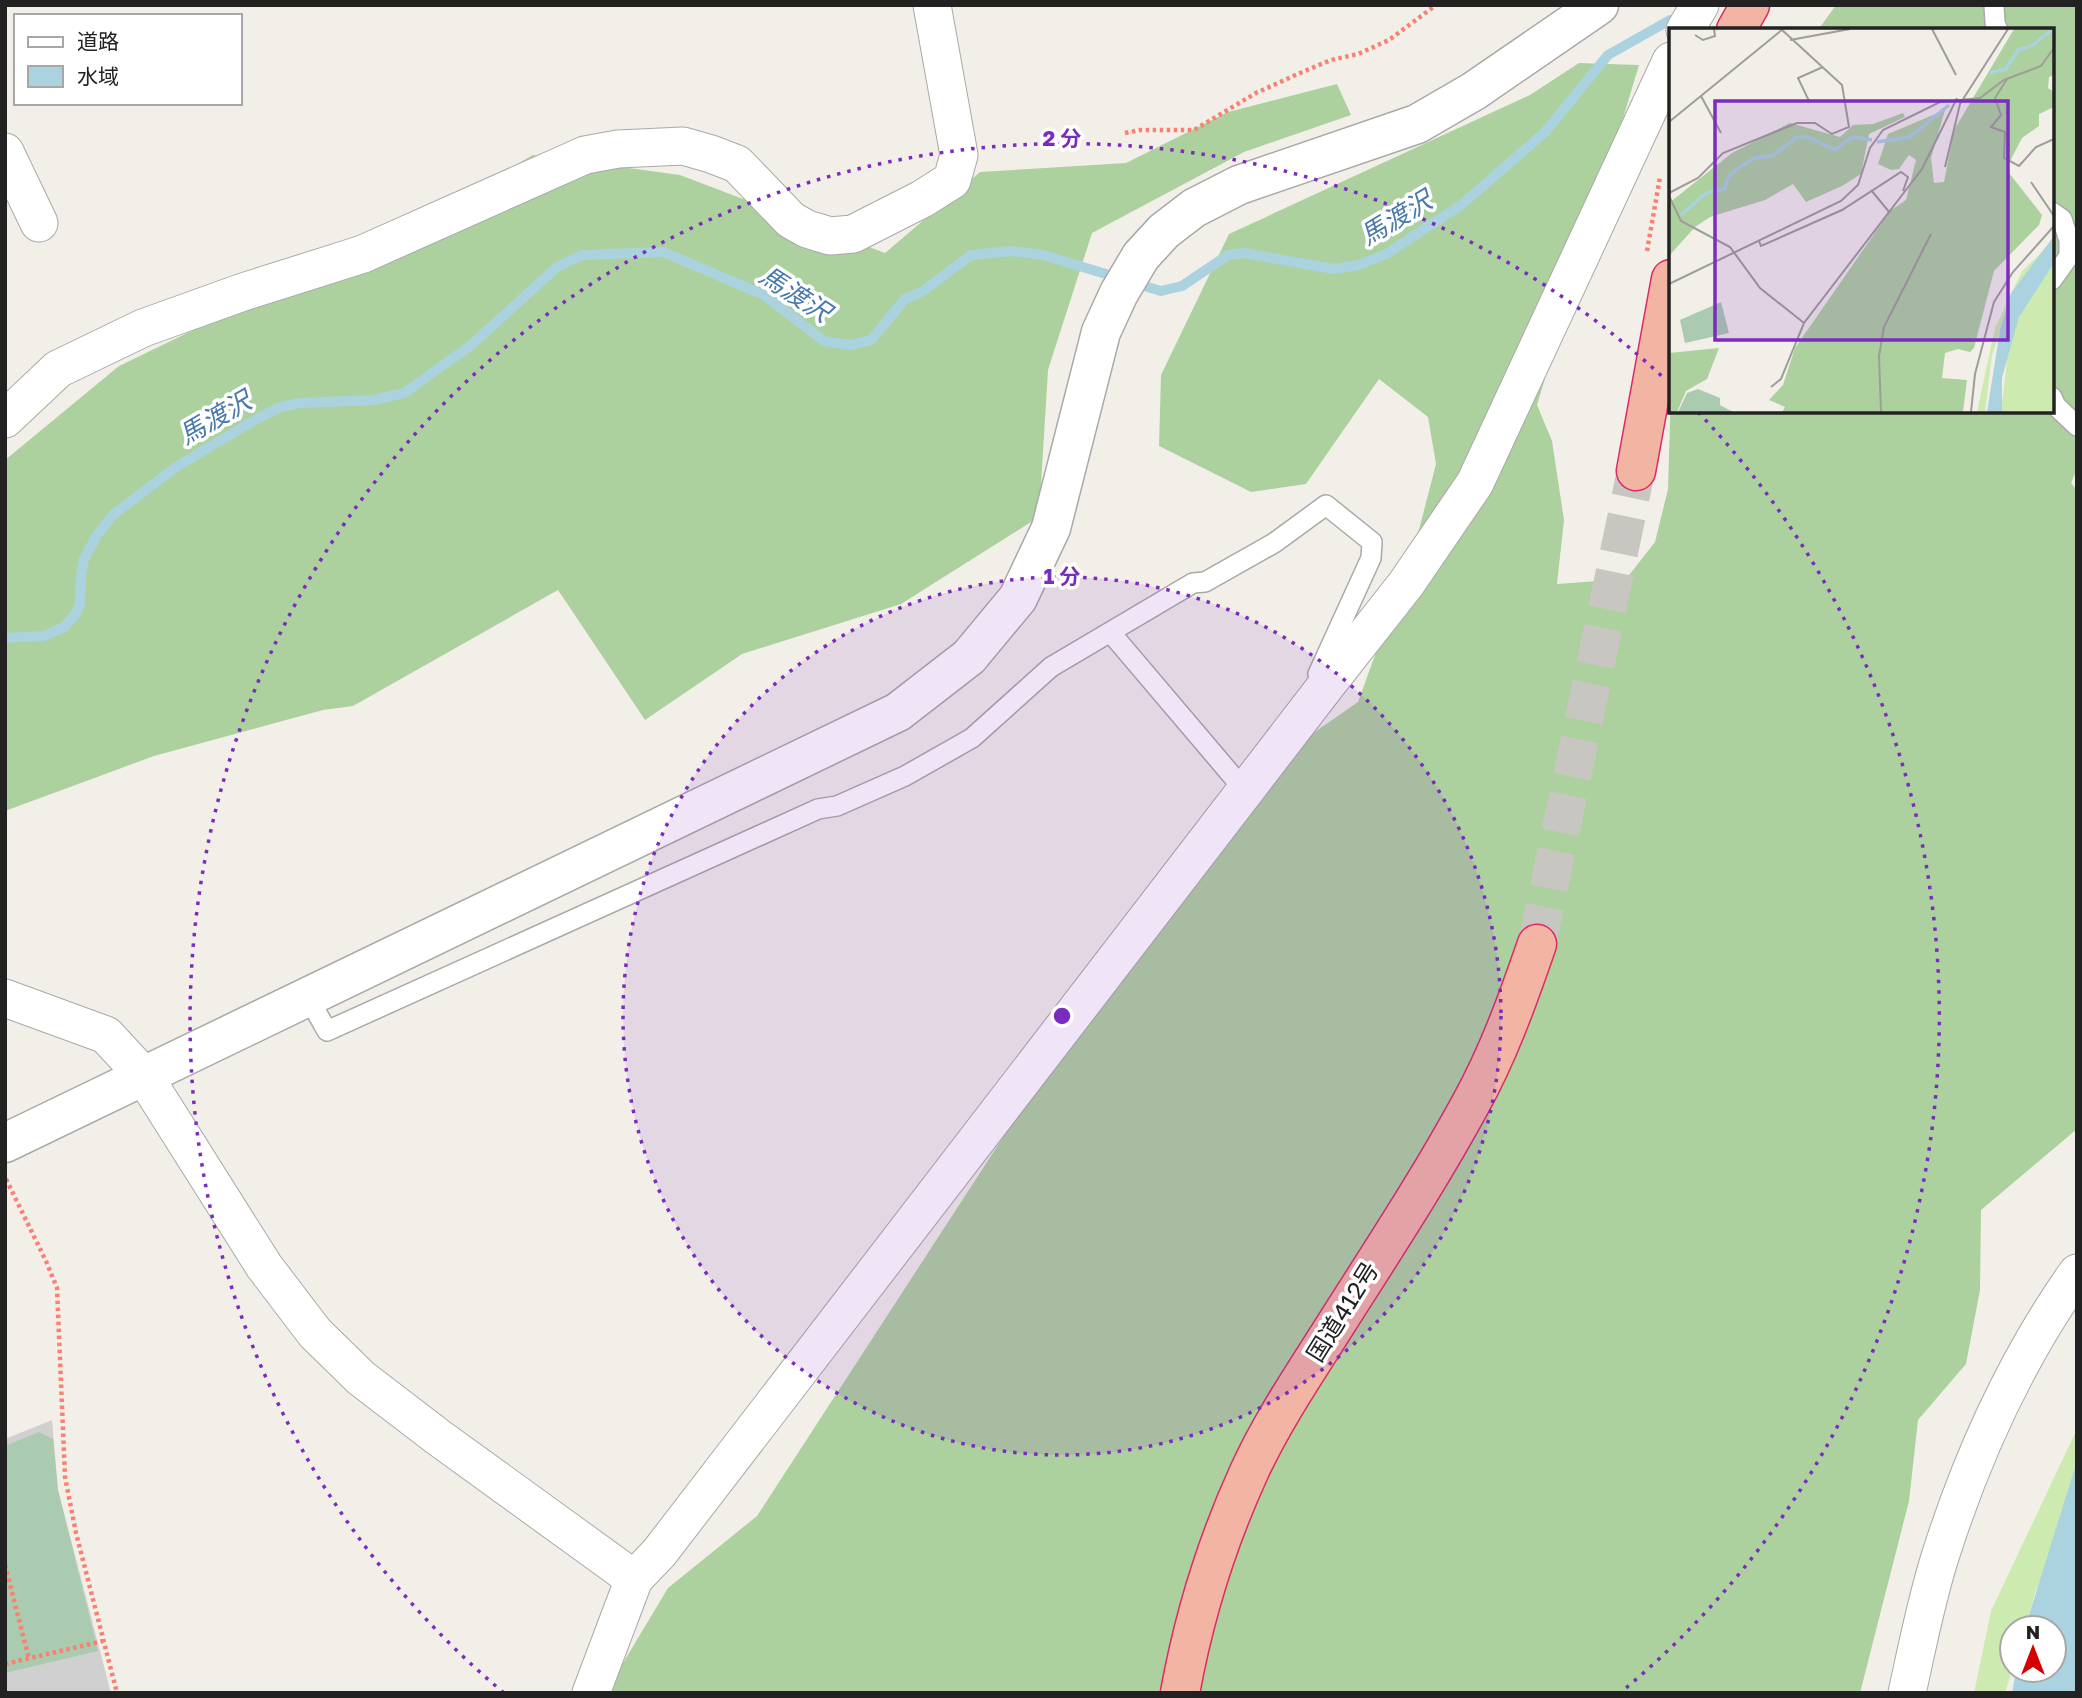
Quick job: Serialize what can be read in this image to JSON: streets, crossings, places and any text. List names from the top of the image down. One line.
{"streets":{"highway":["国道412号"]},"water":["馬渡沢"],"legend":["道路","水域"],"north":"top","rings":["2 分","1 分"]}
